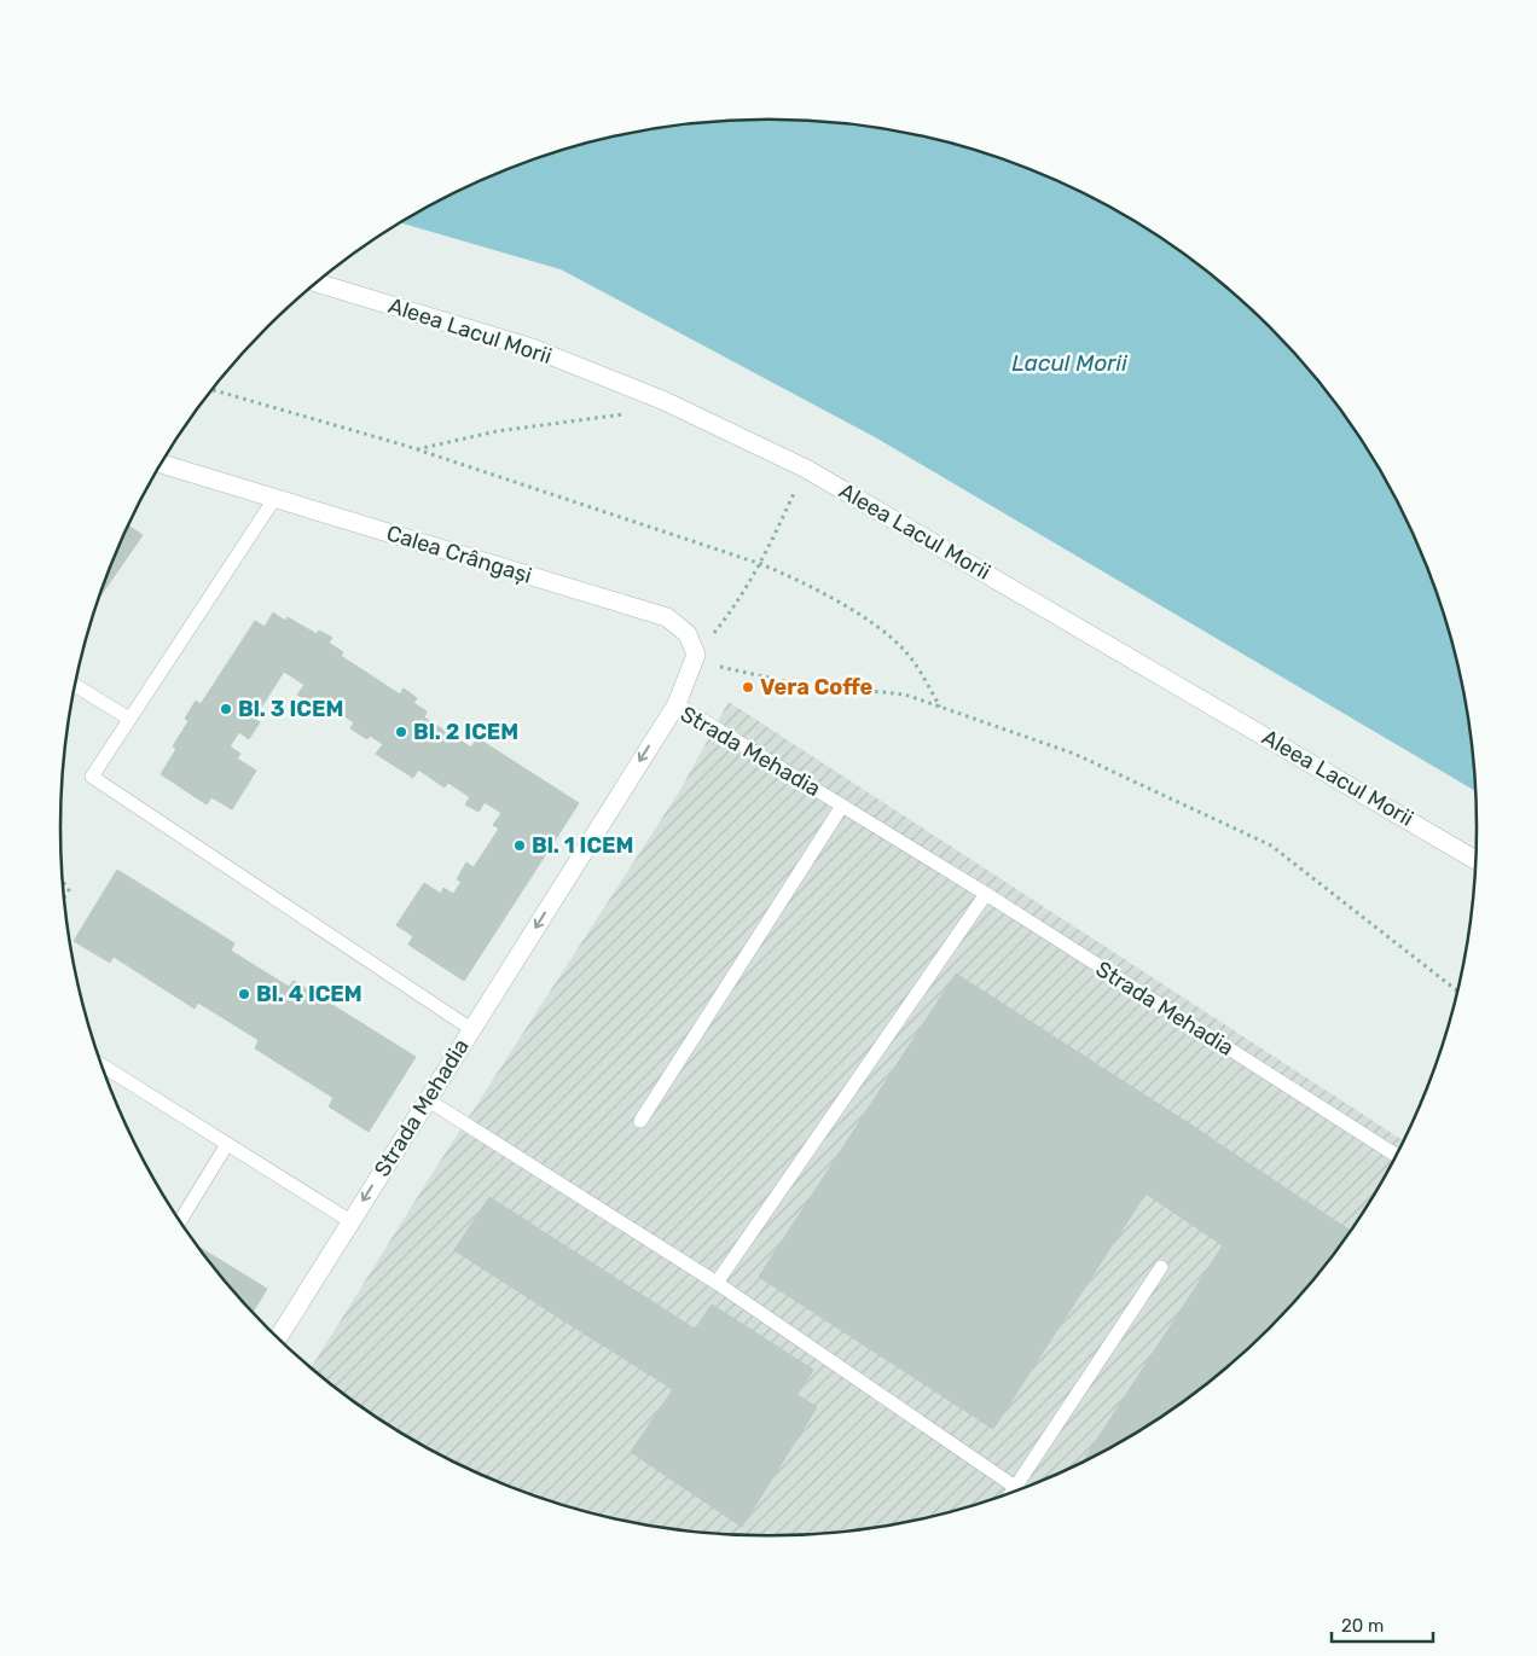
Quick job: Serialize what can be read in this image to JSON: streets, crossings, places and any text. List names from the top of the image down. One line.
{"streets":{"street":["Aleea Lacul Morii","Calea Crângași","Strada Mehadia"]},"water":["Lacul Morii"],"places":["Vera Coffe","Bl. 3 ICEM","Bl. 2 ICEM","Bl. 1 ICEM","Bl. 4 ICEM"],"scale_bar":"20 m"}
